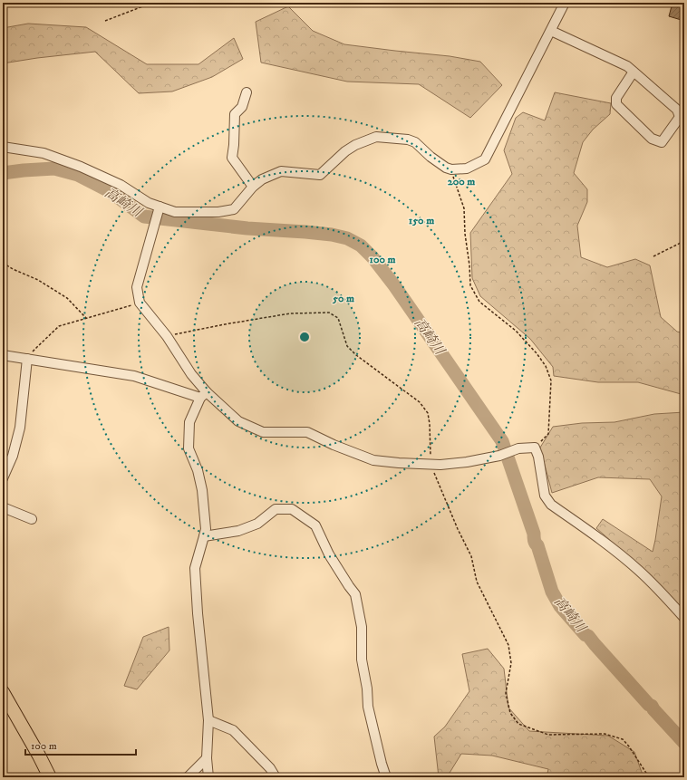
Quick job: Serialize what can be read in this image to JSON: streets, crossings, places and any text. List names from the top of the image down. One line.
{"water":["高崎川"],"scale_bar":"100 m","rings":["200 m","150 m","100 m","50 m"]}
